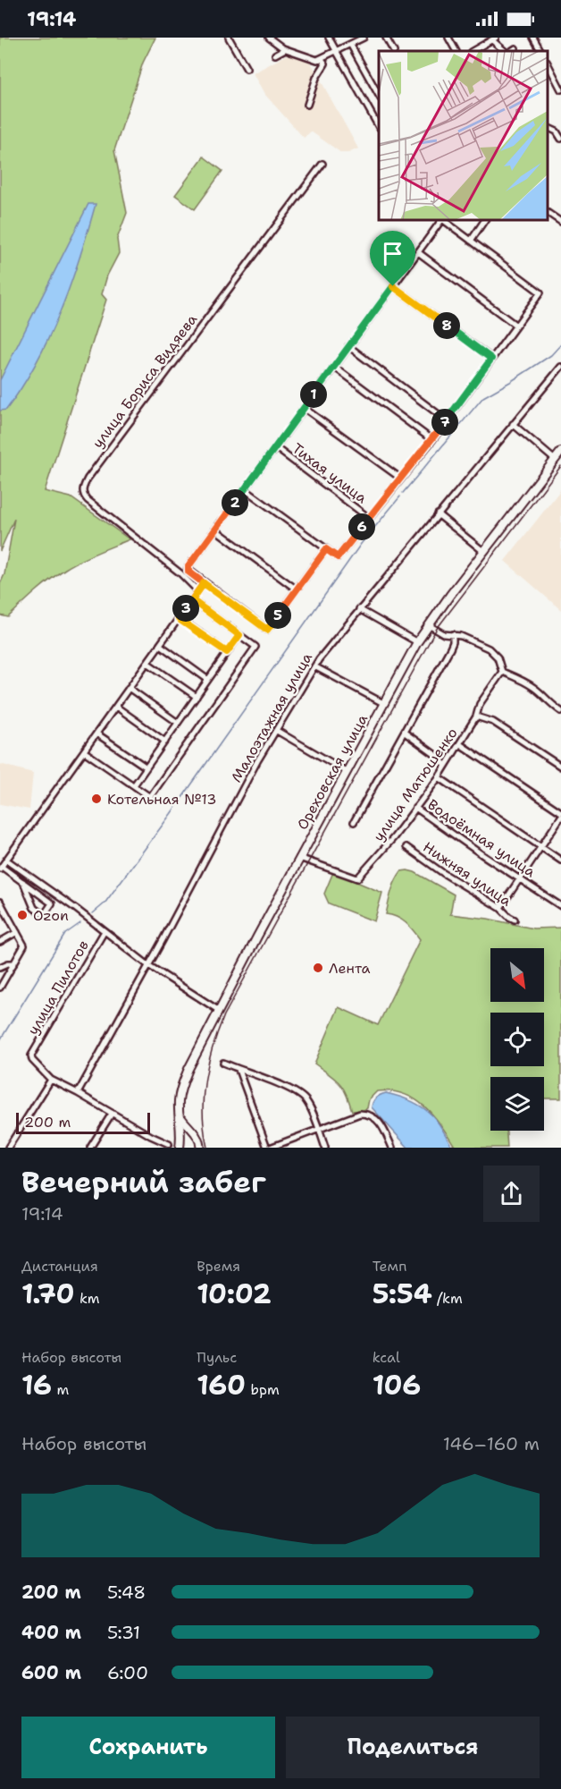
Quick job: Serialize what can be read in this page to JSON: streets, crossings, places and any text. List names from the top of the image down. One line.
{"streets":{"main road":["Ореховская улица"],"street":["улица Бориса Видяева","Тихая улица","Малоэтажная улица","улица Матюшенко","Водоёмная улица","Нижняя улица","улица Пилотов"]},"crossings":[["Ореховская улица","улица Матюшенко"],["улица Матюшенко","Водоёмная улица"]],"places":["Котельная №13","Ozon","Лента"],"scale_bar":"200 m","north":"bottom right","page":{"status":"19:14","pins":["8","1","7","2","6","3","5"],"scale":"200 m","heading":["Вечерний забег","19:14"],"stats":[["Дистанция","1.70 km"],["Время","10:02"],["Темп","5:54 /km"],["Набор высоты","16 m"],["Пульс","160 bpm"],["kcal","106"]],"chart":["Набор высоты","146–160 m"],"list":[{"name":"200 m","note":"5:48"},{"name":"400 m","note":"5:31"},{"name":"600 m","note":"6:00"}],"buttons":["Сохранить","Поделиться"]}}
